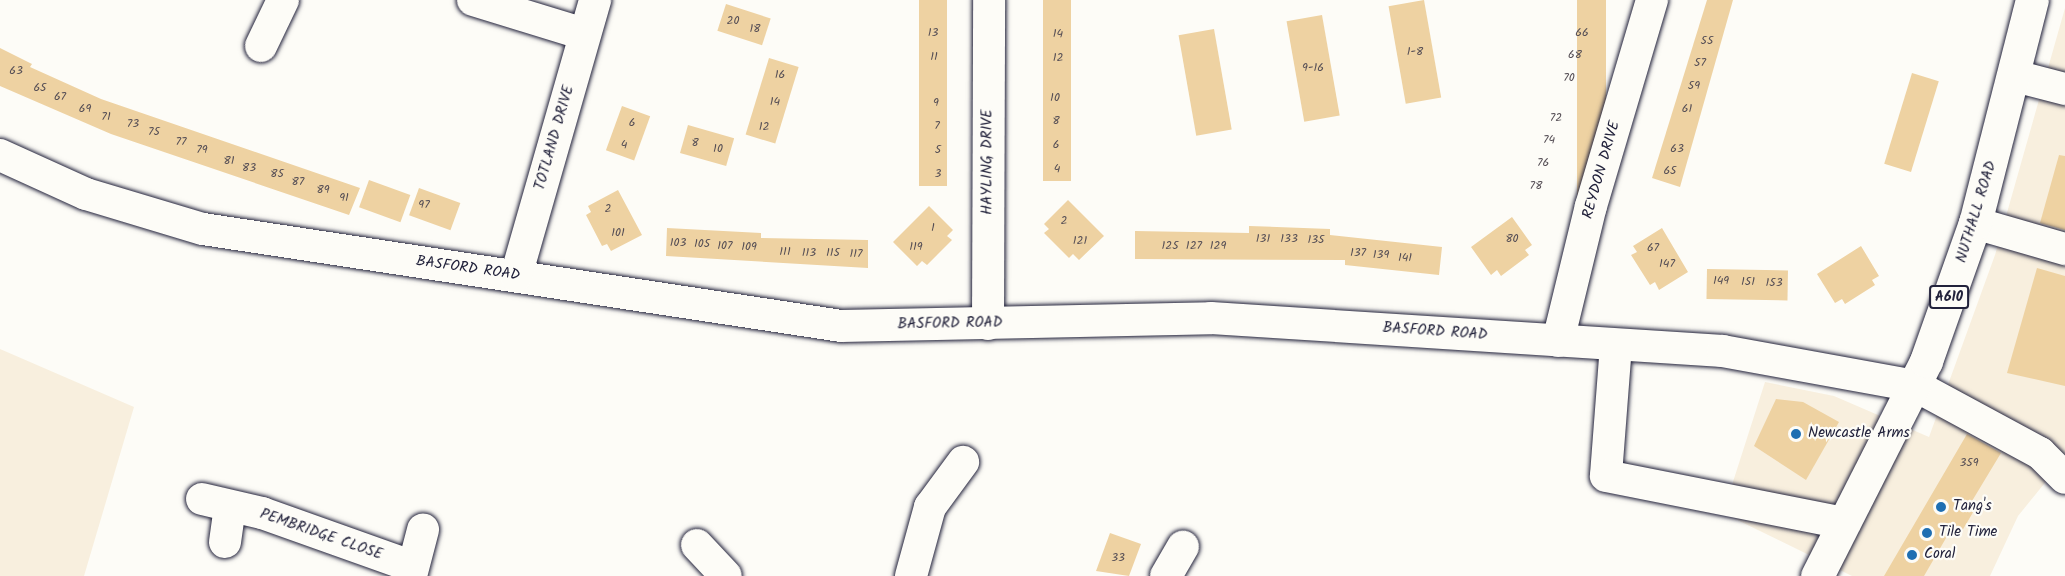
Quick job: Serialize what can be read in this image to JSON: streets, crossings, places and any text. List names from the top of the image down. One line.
{"streets":{"highway":["NUTHALL ROAD","A610"],"street":["TOTLAND DRIVE","HAYLING DRIVE","REYDON DRIVE","BASFORD ROAD","PEMBRIDGE CLOSE"]},"crossings":[["TOTLAND DRIVE","BASFORD ROAD"],["HAYLING DRIVE","BASFORD ROAD"],["REYDON DRIVE","BASFORD ROAD"],["NUTHALL ROAD","BASFORD ROAD"]],"places":["Newcastle Arms","Tang's","Tile Time","Coral"],"house_numbers":["20","18","13","66","14","55","1-8","68","11","12","57","9-16","63","16","70","59","65","67","10","14","9","69","61","71","72","8","6","73","7","12","75","74","77","8","4","6","10","63","79","5","81","76","83","4","65","85","3","87","78","89","91","97","2","2","1","101","131","133","80","135","121","103","105","107","125","127","129","109","119","67","111","113","115","137","117","139","141","147","149","151","153","359","33"]}
